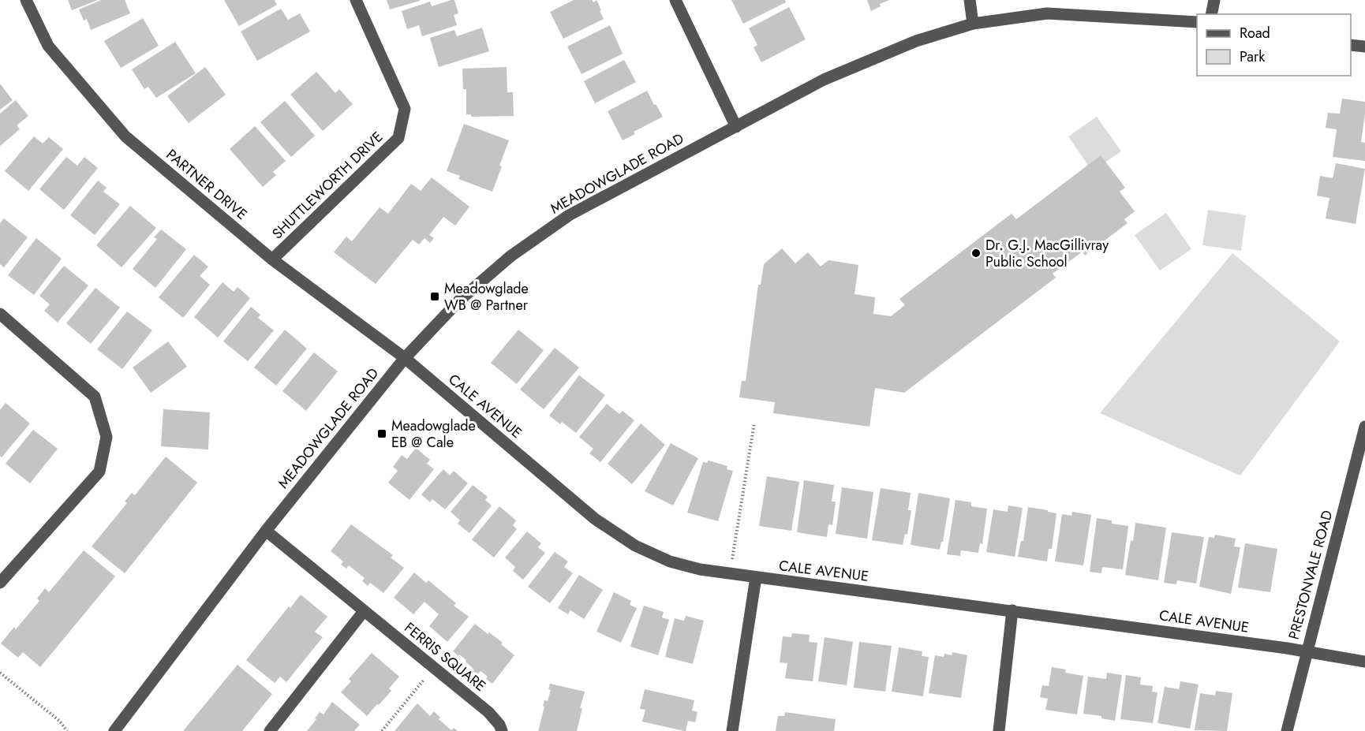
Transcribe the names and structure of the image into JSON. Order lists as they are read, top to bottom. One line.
{"streets":{"street":["MEADOWGLADE ROAD","PARTNER DRIVE","SHUTTLEWORTH DRIVE","CALE AVENUE","PRESTONVALE ROAD","FERRIS SQUARE"]},"crossings":[["MEADOWGLADE ROAD","PARTNER DRIVE"],["MEADOWGLADE ROAD","CALE AVENUE"],["MEADOWGLADE ROAD","FERRIS SQUARE"],["PARTNER DRIVE","SHUTTLEWORTH DRIVE"],["PARTNER DRIVE","CALE AVENUE"],["CALE AVENUE","PRESTONVALE ROAD"]],"places":{"other":["Dr. G.J. MacGillivray Public School"],"transit":["Meadowglade WB @ Partner","Meadowglade EB @ Cale"]},"legend":["Road","Park"]}
